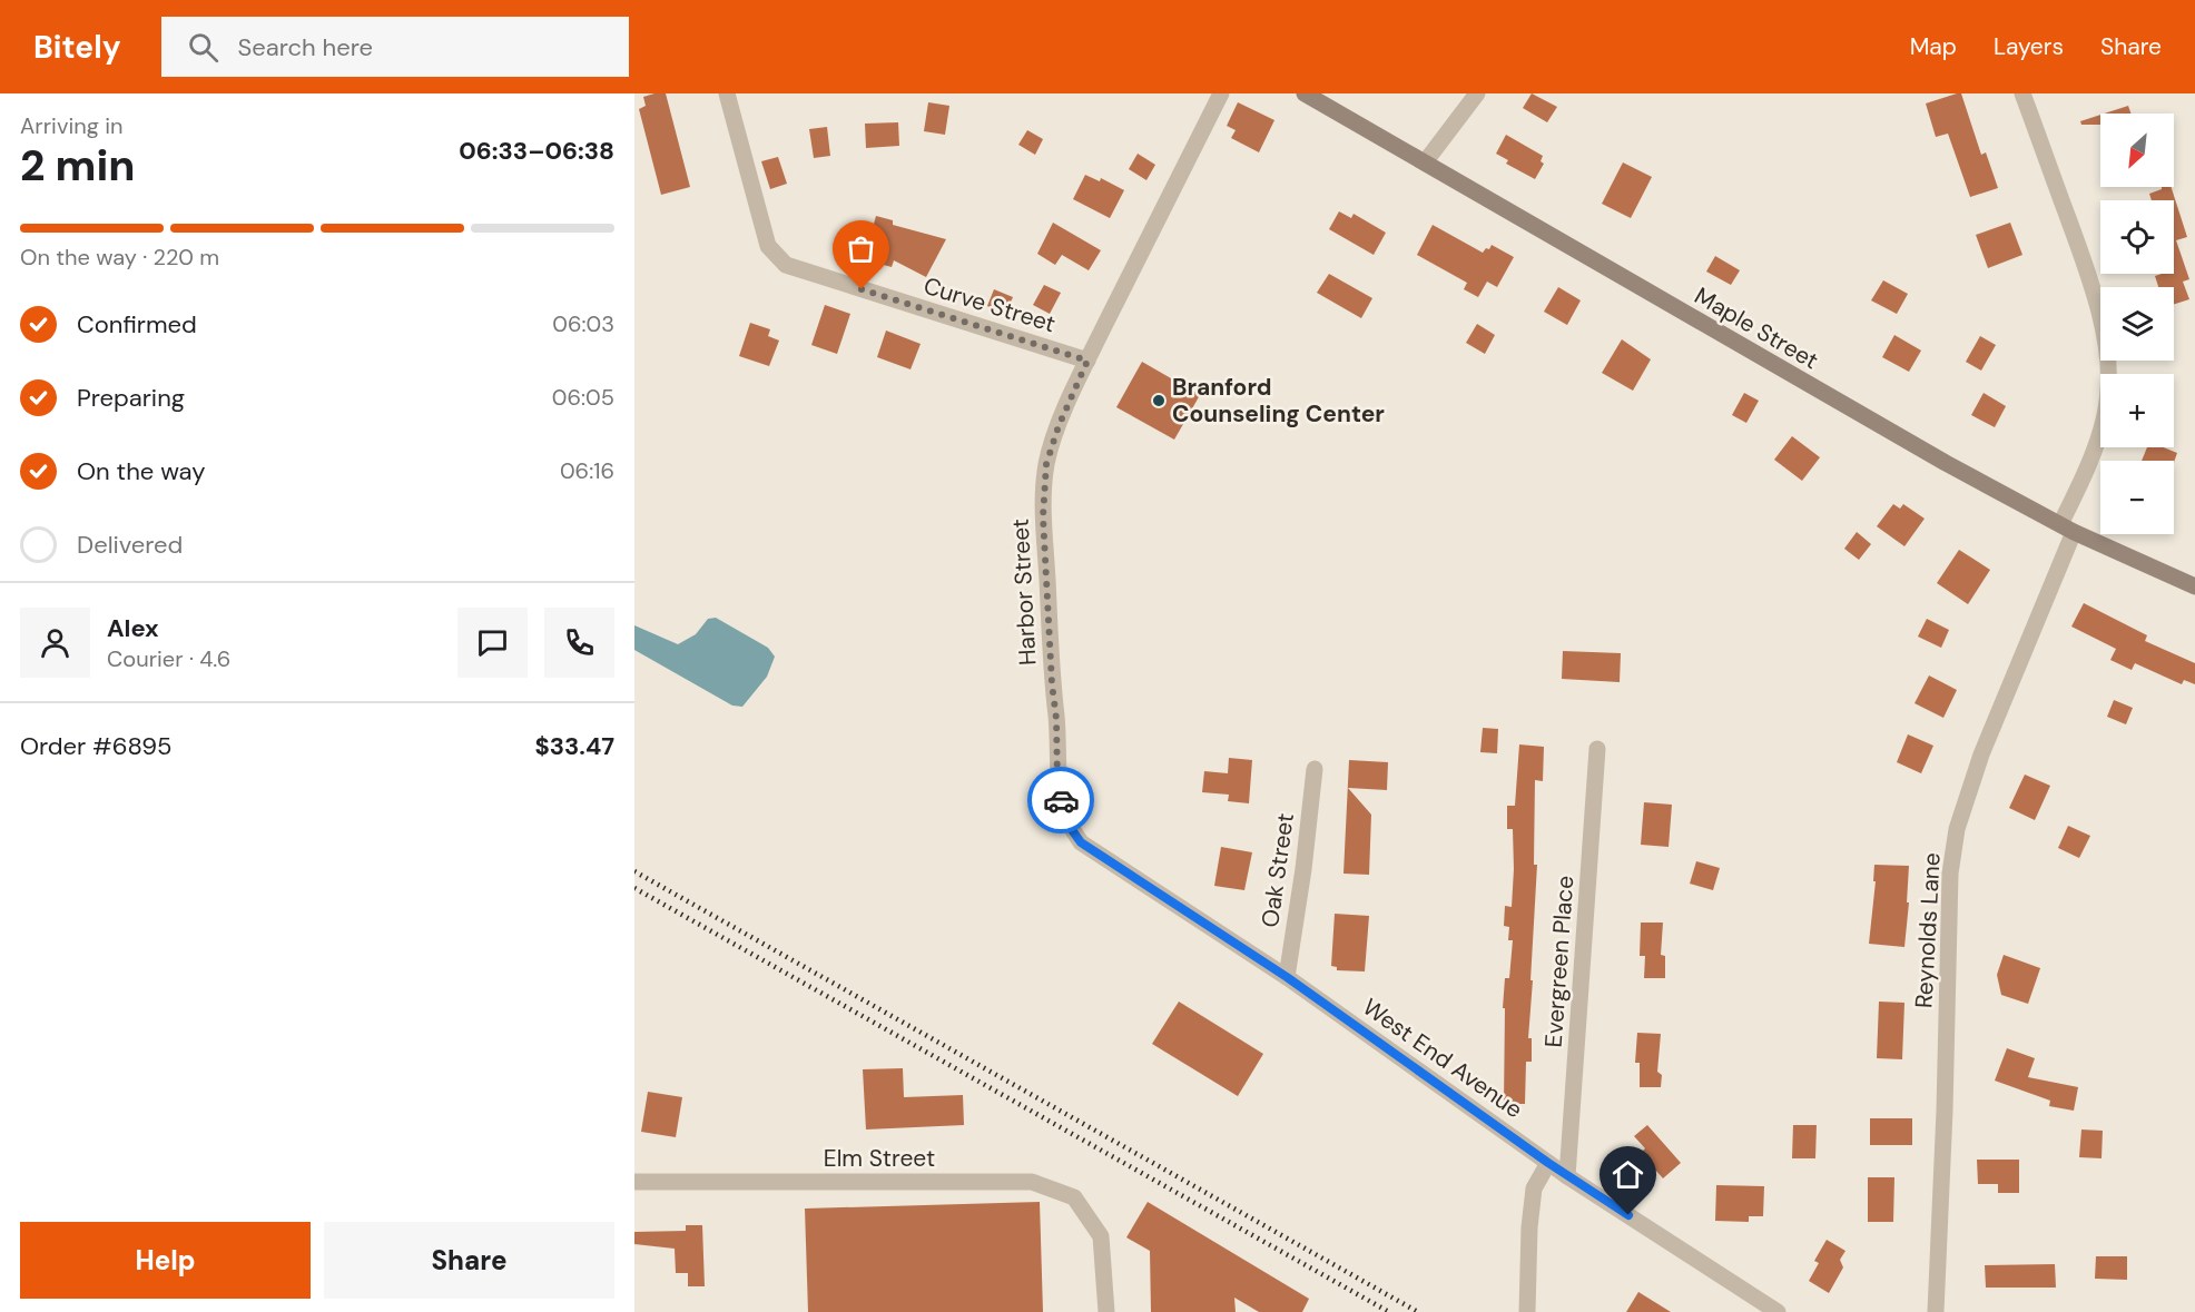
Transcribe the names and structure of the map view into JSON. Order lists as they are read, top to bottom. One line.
{"streets":{"street":["Curve Street","Maple Street","Harbor Street","Oak Street","Reynolds Lane","Evergreen Place","West End Avenue","Elm Street"]},"crossings":[["Curve Street","Harbor Street"],["Maple Street","Reynolds Lane"],["Harbor Street","West End Avenue"],["Oak Street","West End Avenue"],["Evergreen Place","West End Avenue"]],"places":["Branford Counseling Center"],"north":"bottom left","page":{"header":"Bitely","search":"Search here","nav":["Map","Layers","Share"],"heading":["2 min","Arriving in","06:33–06:38"],"panel":["Alex","Courier · 4.6","Order #6895","$33.47"],"map_buttons":["+","−"],"bar":"On the way · 220 m","list":[["Confirmed","06:03"],["Preparing","06:05"],["On the way","06:16"],"Delivered"],"buttons":["Help","Share"]}}
